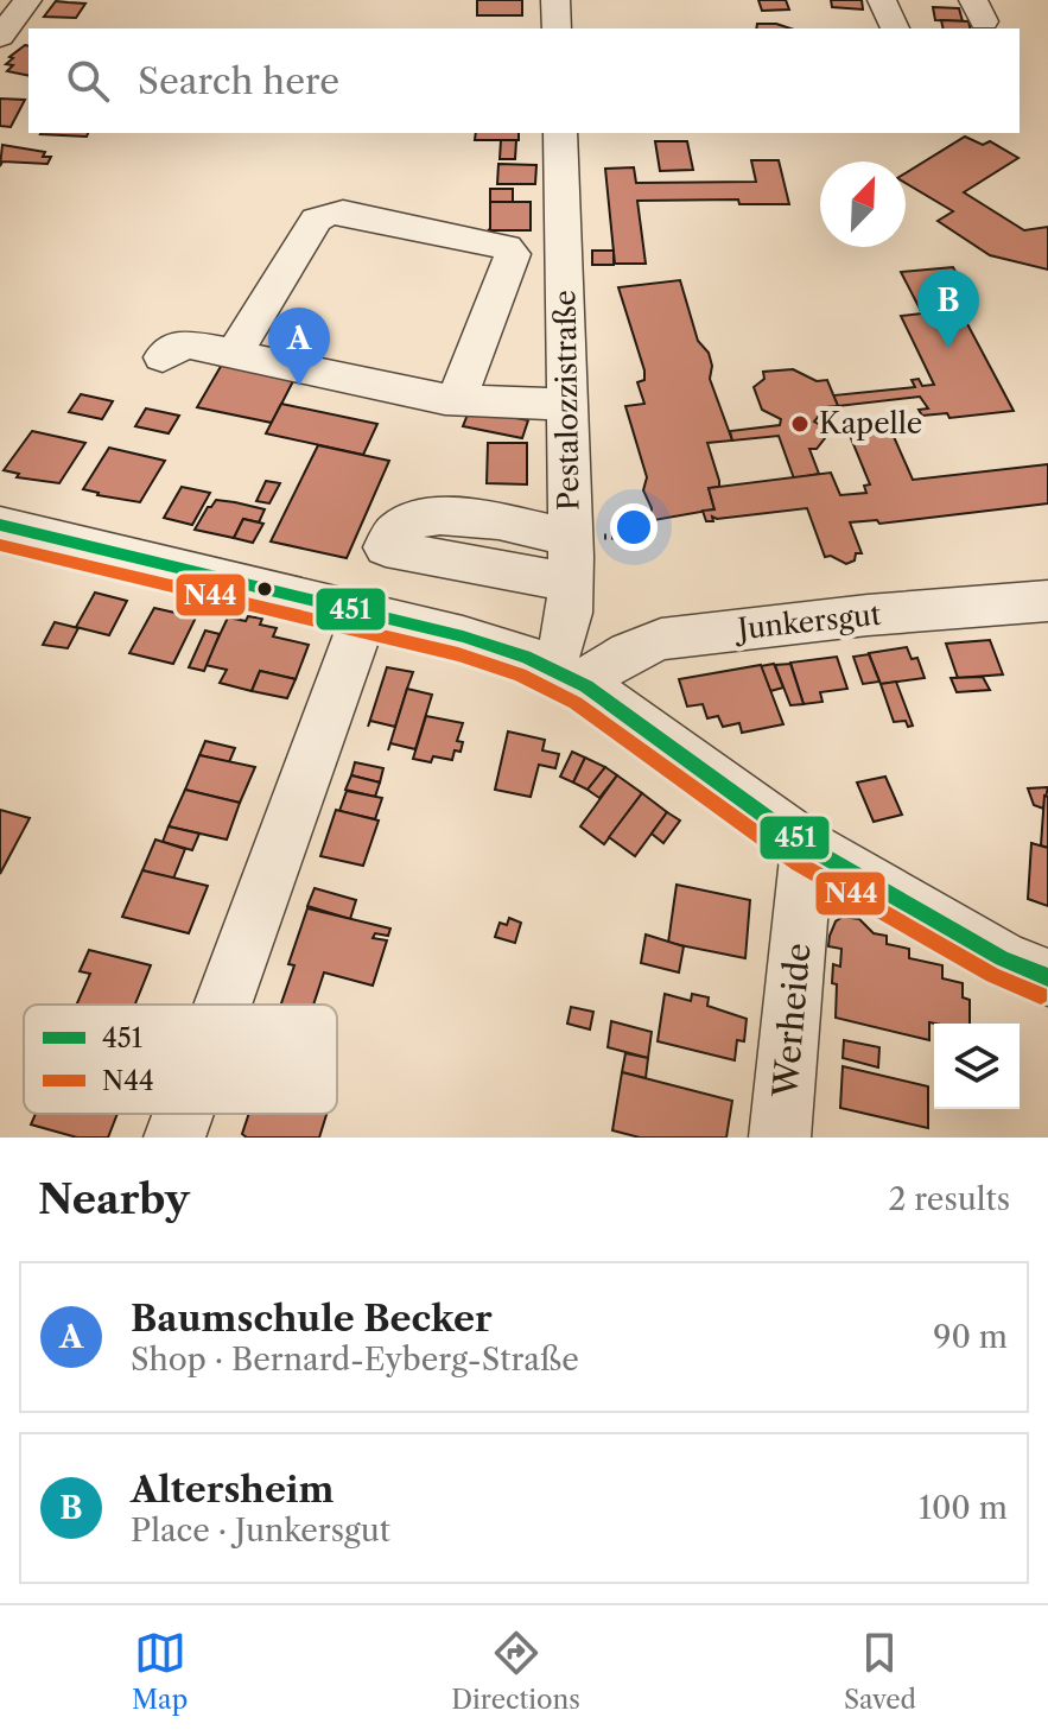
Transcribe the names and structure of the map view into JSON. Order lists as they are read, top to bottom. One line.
{"streets":{"street":["Pestalozzistraße","Junkersgut","Werheide"]},"crossings":[["Pestalozzistraße","Junkersgut"]],"places":["Kapelle"],"lines":["transit line 451","transit line N44"],"legend":["451","N44"],"north":"top right","page":{"search":"Search here","pins":["B","A"],"heading":["Nearby","2 results"],"list":[{"mark":"A","name":"Baumschule Becker","note":"Shop · Bernard-Eyberg-Straße","value":"90 m"},{"mark":"B","name":"Altersheim","note":"Place · Junkersgut","value":"100 m"}],"nav":["Map","Directions","Saved"]}}
